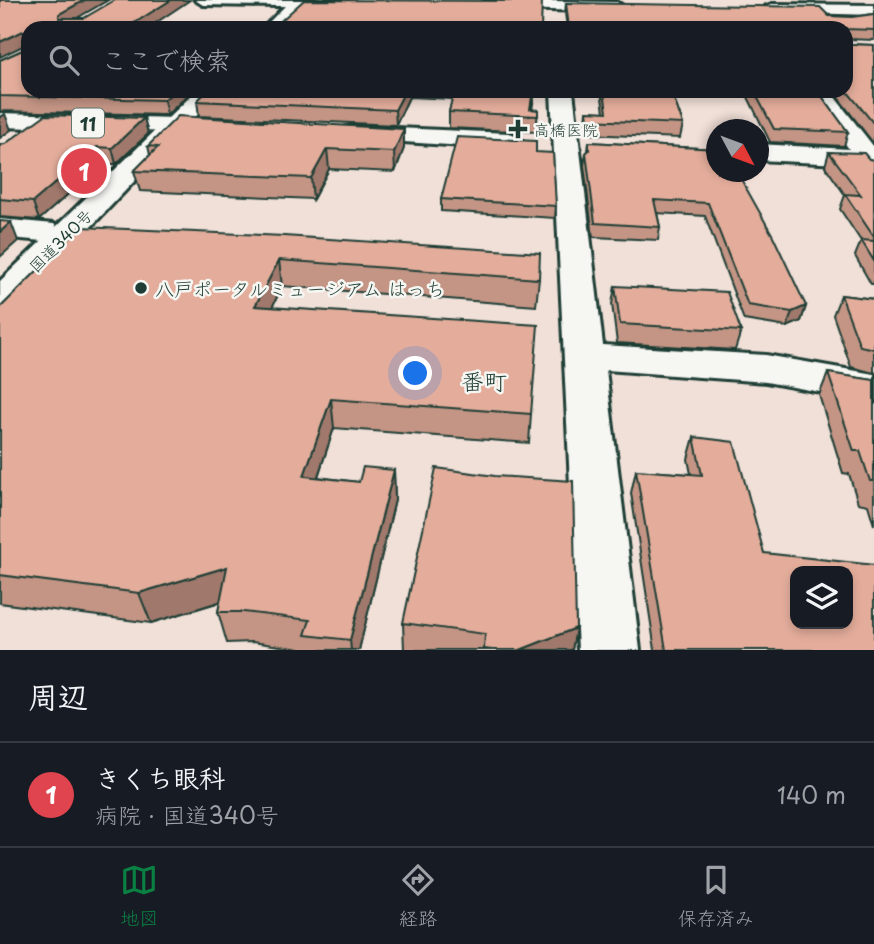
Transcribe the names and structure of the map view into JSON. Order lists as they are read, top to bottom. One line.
{"streets":{"main road":["11","国道340号"]},"crossings":[["11","国道340号"]],"districts":["番町"],"places":{"health":["高橋医院"],"other":["八戸ポータルミュージアム はっち"]},"north":"bottom right","page":{"search":"ここで検索","pins":"1","heading":"周辺","list":[{"mark":"1","name":"きくち眼科","note":"病院 · 国道340号","value":"140 m"}],"nav":["地図","経路","保存済み"]}}
